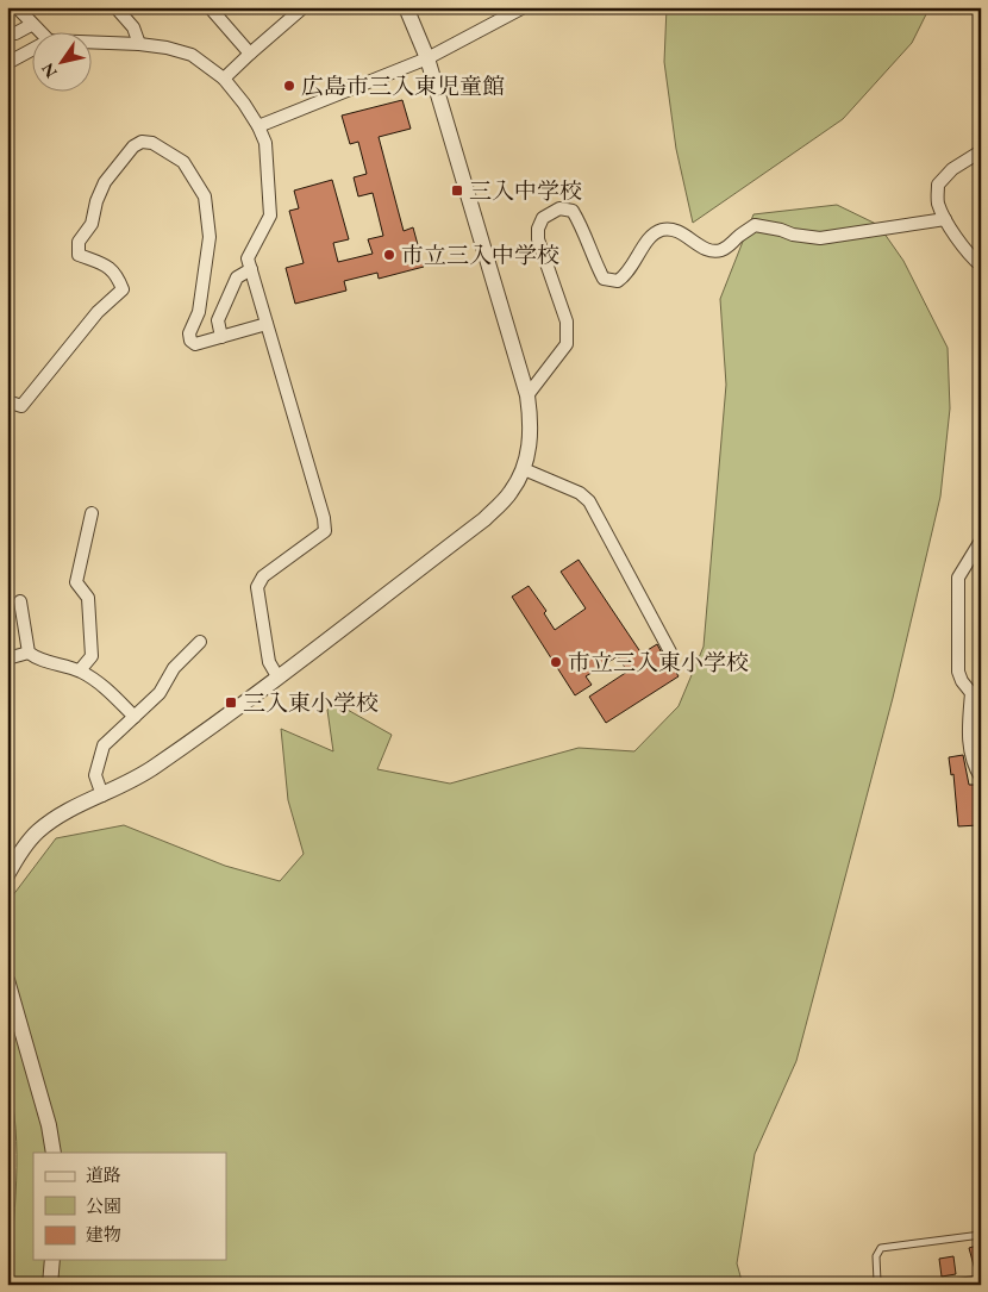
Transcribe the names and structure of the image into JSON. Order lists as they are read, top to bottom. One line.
{"places":{"other":["広島市三入東児童館","市立三入中学校","市立三入東小学校"],"transit":["三入中学校","三入東小学校"]},"legend":["道路","公園","建物"],"north":"bottom left"}
